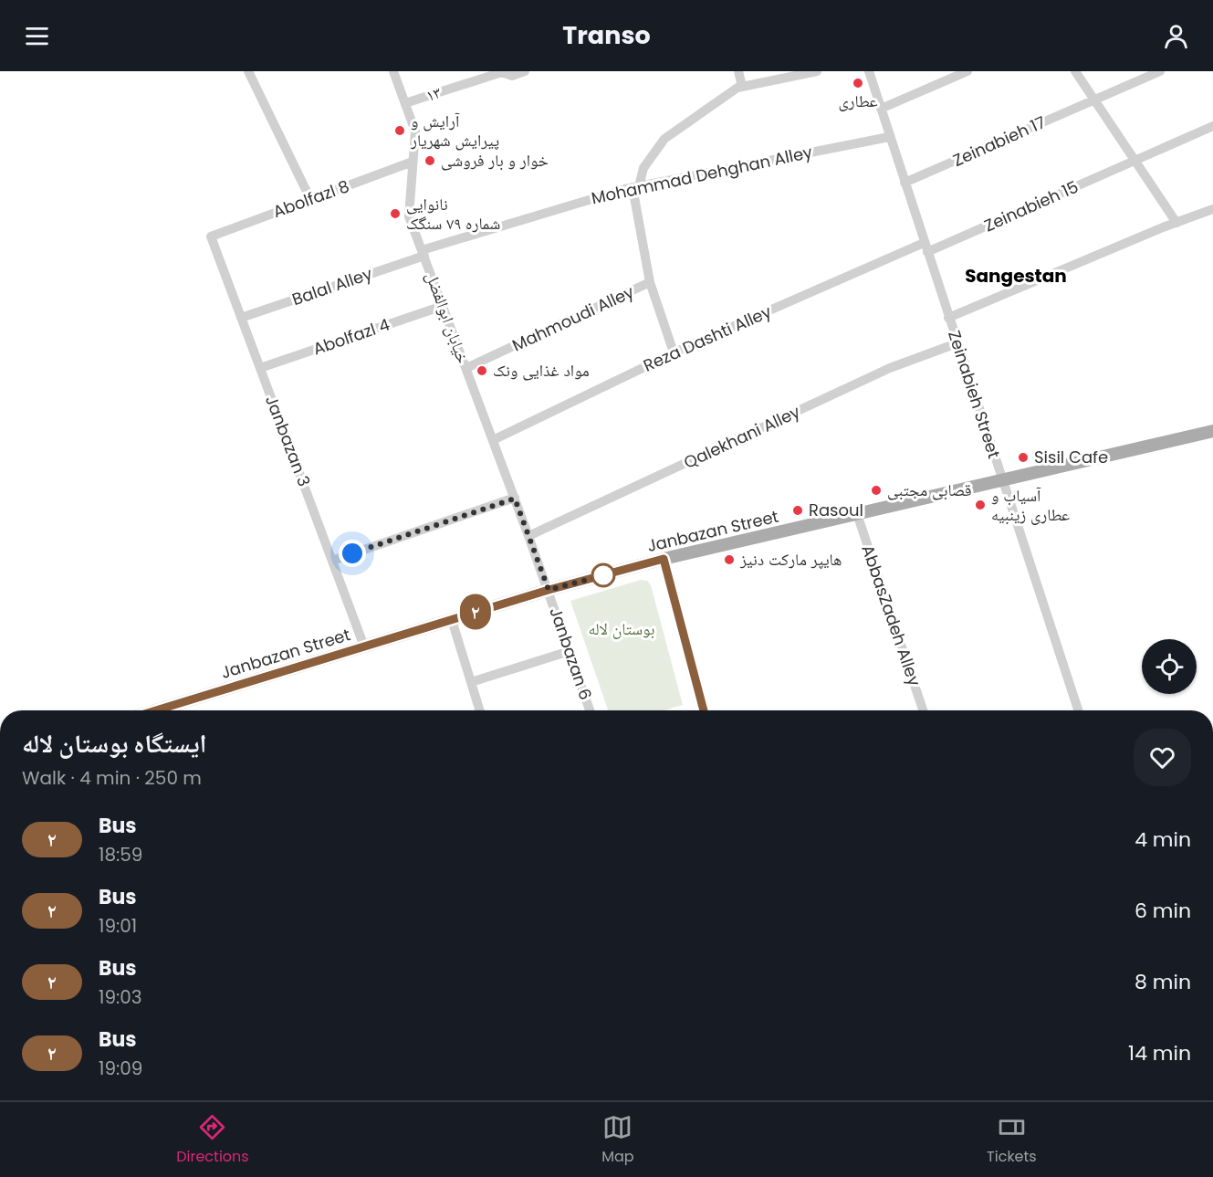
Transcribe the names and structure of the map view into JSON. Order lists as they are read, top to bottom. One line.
{"streets":{"main road":["Janbazan Street"],"street":["۱۳","Zeinabieh 17","Mohammad Dehghan Alley","Abolfazl 8","Zeinabieh 15","Balal Alley","خیابان ابوالفضل","Mahmoudi Alley","Abolfazl 4","Reza Dashti Alley","Zeinabieh Street","Qalekhani Alley","Janbazan 3","AbbasZadeh Alley","Janbazan 6"]},"crossings":[["۱۳","خیابان ابوالفضل"],["Zeinabieh 17","Zeinabieh Street"],["Mohammad Dehghan Alley","Balal Alley"],["Mohammad Dehghan Alley","خیابان ابوالفضل"],["Mohammad Dehghan Alley","Zeinabieh Street"],["Abolfazl 8","خیابان ابوالفضل"],["Abolfazl 8","Janbazan 3"],["Zeinabieh 15","Reza Dashti Alley"],["Zeinabieh 15","Zeinabieh Street"],["Balal Alley","خیابان ابوالفضل"],["Balal Alley","Janbazan 3"],["خیابان ابوالفضل","Mahmoudi Alley"],["خیابان ابوالفضل","Abolfazl 4"],["خیابان ابوالفضل","Reza Dashti Alley"],["خیابان ابوالفضل","Qalekhani Alley"],["خیابان ابوالفضل","Janbazan Street"],["خیابان ابوالفضل","Janbazan 6"],["Abolfazl 4","Janbazan 3"],["Reza Dashti Alley","Zeinabieh Street"],["Zeinabieh Street","Qalekhani Alley"],["Zeinabieh Street","Janbazan Street"],["Janbazan 3","Janbazan Street"],["Janbazan Street","AbbasZadeh Alley"],["Janbazan Street","Janbazan 6"]],"districts":["Sangestan"],"parks":["بوستان لاله"],"places":["عطاری","آرایش و پیرایش شهریار","خوار و بار فروشی","نانوایی شماره ۷۹ سنگک","مواد غذایی ونک","Sisil Cafe","قصابی مجتبی","آسیاب و عطاری زینبیه","Rasoul","هایپر مارکت دنیز"],"lines":["bus line ۲"],"page":{"header":"Transo","on_map":"۲","heading":["ایستگاه بوستان لاله","Walk · 4 min · 250 m"],"list":[{"mark":"۲","name":"Bus","note":"18:59","value":"4 min"},{"mark":"۲","name":"Bus","note":"19:01","value":"6 min"},{"mark":"۲","name":"Bus","note":"19:03","value":"8 min"},{"mark":"۲","name":"Bus","note":"19:09","value":"14 min"}],"tabs":["Directions","Map","Tickets"]}}
